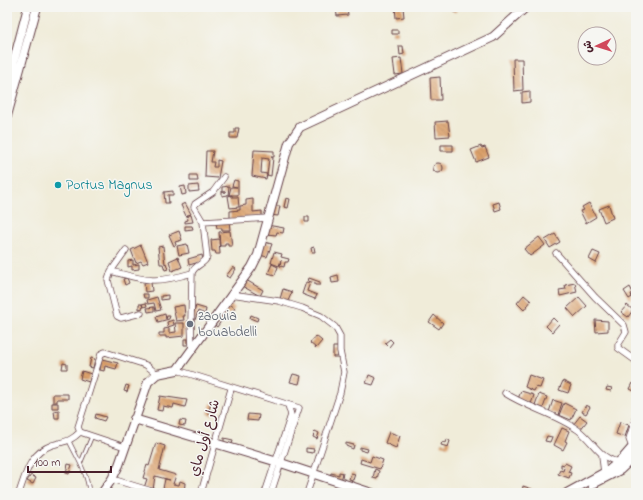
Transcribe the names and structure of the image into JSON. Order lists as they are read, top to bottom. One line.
{"streets":{"street":["شارع أول ماي"]},"places":["Portus Magnus","zaouia bouabdelli"],"scale_bar":"100 m","north":"left"}
